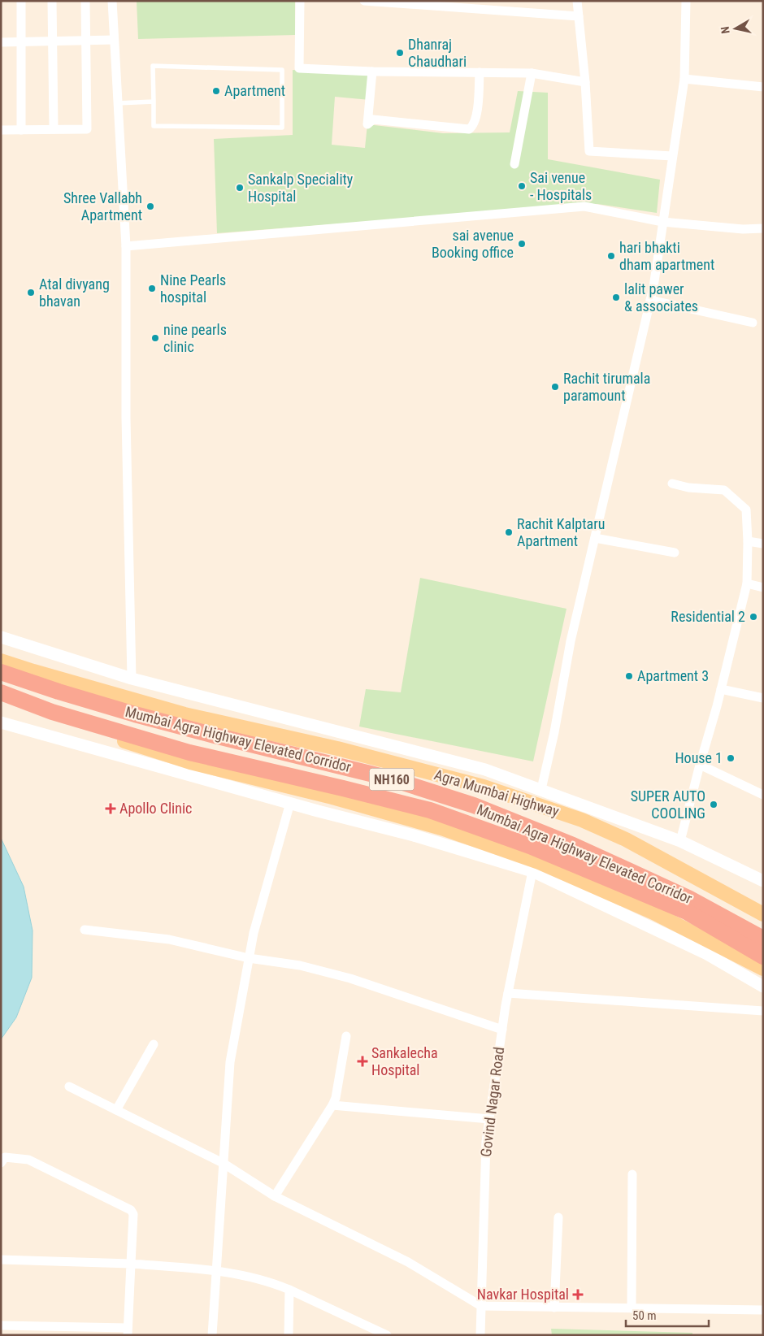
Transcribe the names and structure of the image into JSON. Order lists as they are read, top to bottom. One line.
{"streets":{"highway":["Mumbai Agra Highway Elevated Corridor","NH160"],"main road":["Agra Mumbai Highway"],"street":["Govind Nagar Road"]},"places":{"other":["Dhanraj Chaudhari","Apartment","Sai venue - Hospitals","Sankalp Speciality Hospital","Shree Vallabh Apartment","sai avenue Booking office","hari bhakti dham apartment","Nine Pearls hospital","Atal divyang bhavan","lalit pawer & associates","nine pearls clinic","Rachit tirumala paramount","Rachit Kalptaru Apartment","Residential 2","Apartment 3","House 1","SUPER AUTO COOLING"],"health":["Apollo Clinic","Sankalecha Hospital","Navkar Hospital"]},"scale_bar":"50 m","north":"left"}
